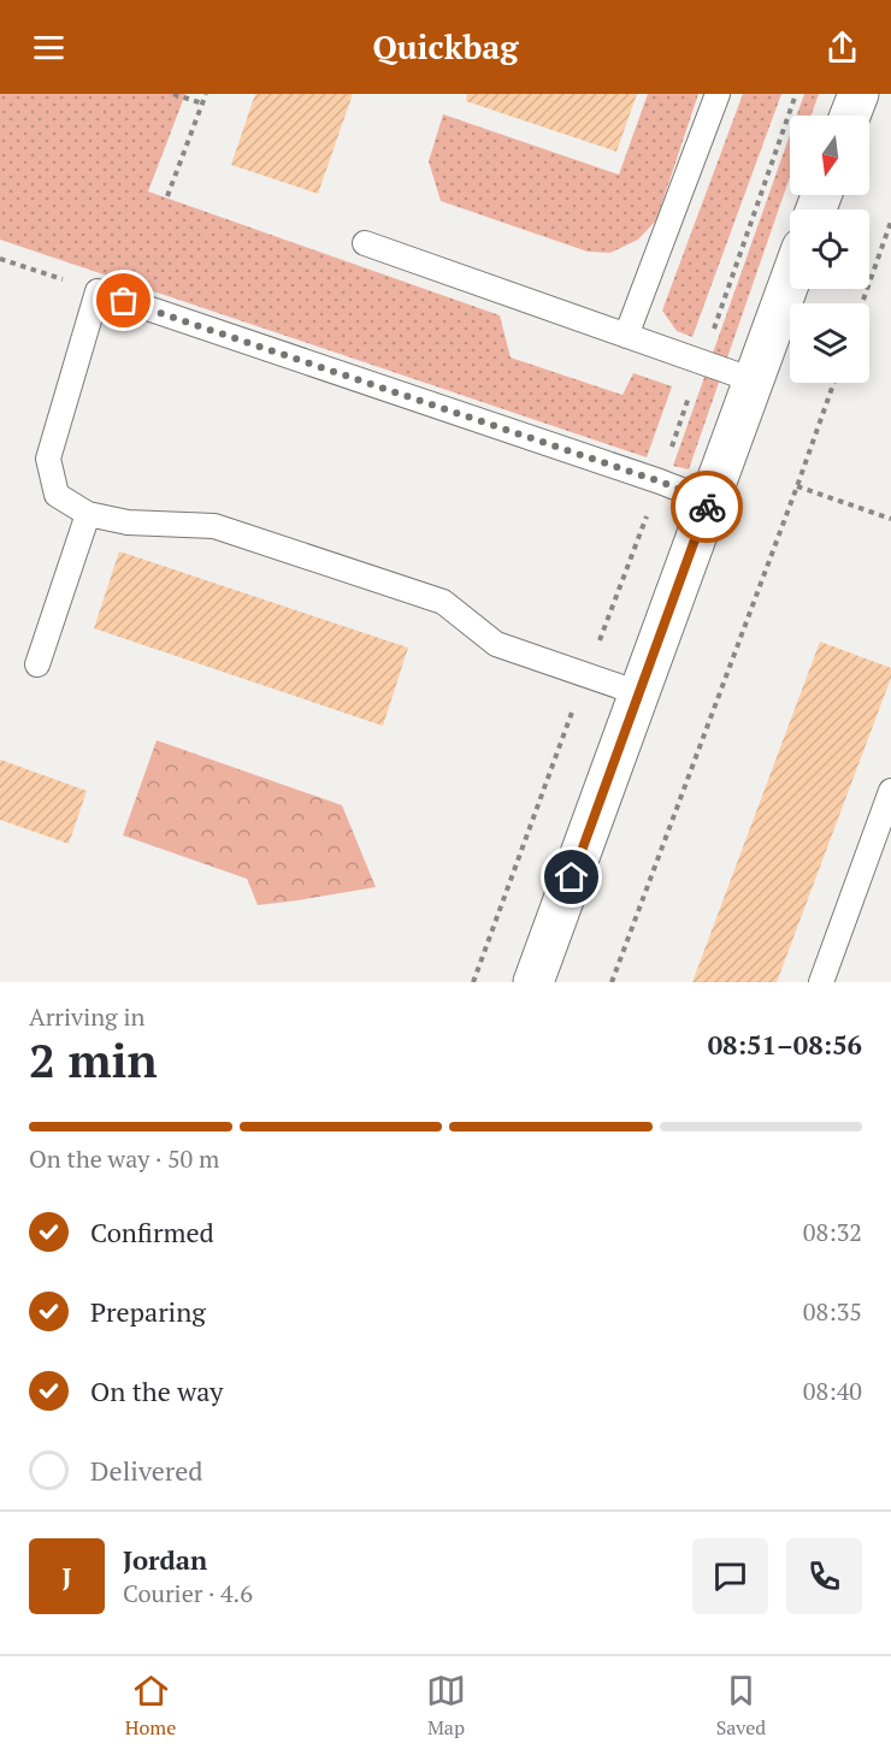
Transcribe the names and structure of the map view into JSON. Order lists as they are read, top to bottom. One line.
{"north":"bottom","page":{"header":"Quickbag","heading":["2 min","Arriving in","08:51–08:56"],"panel":["Jordan","Courier · 4.6"],"bar":"On the way · 50 m","list":[["Confirmed","08:32"],["Preparing","08:35"],["On the way","08:40"],"Delivered"],"round":"J","tabs":["Home","Map","Saved"]}}
